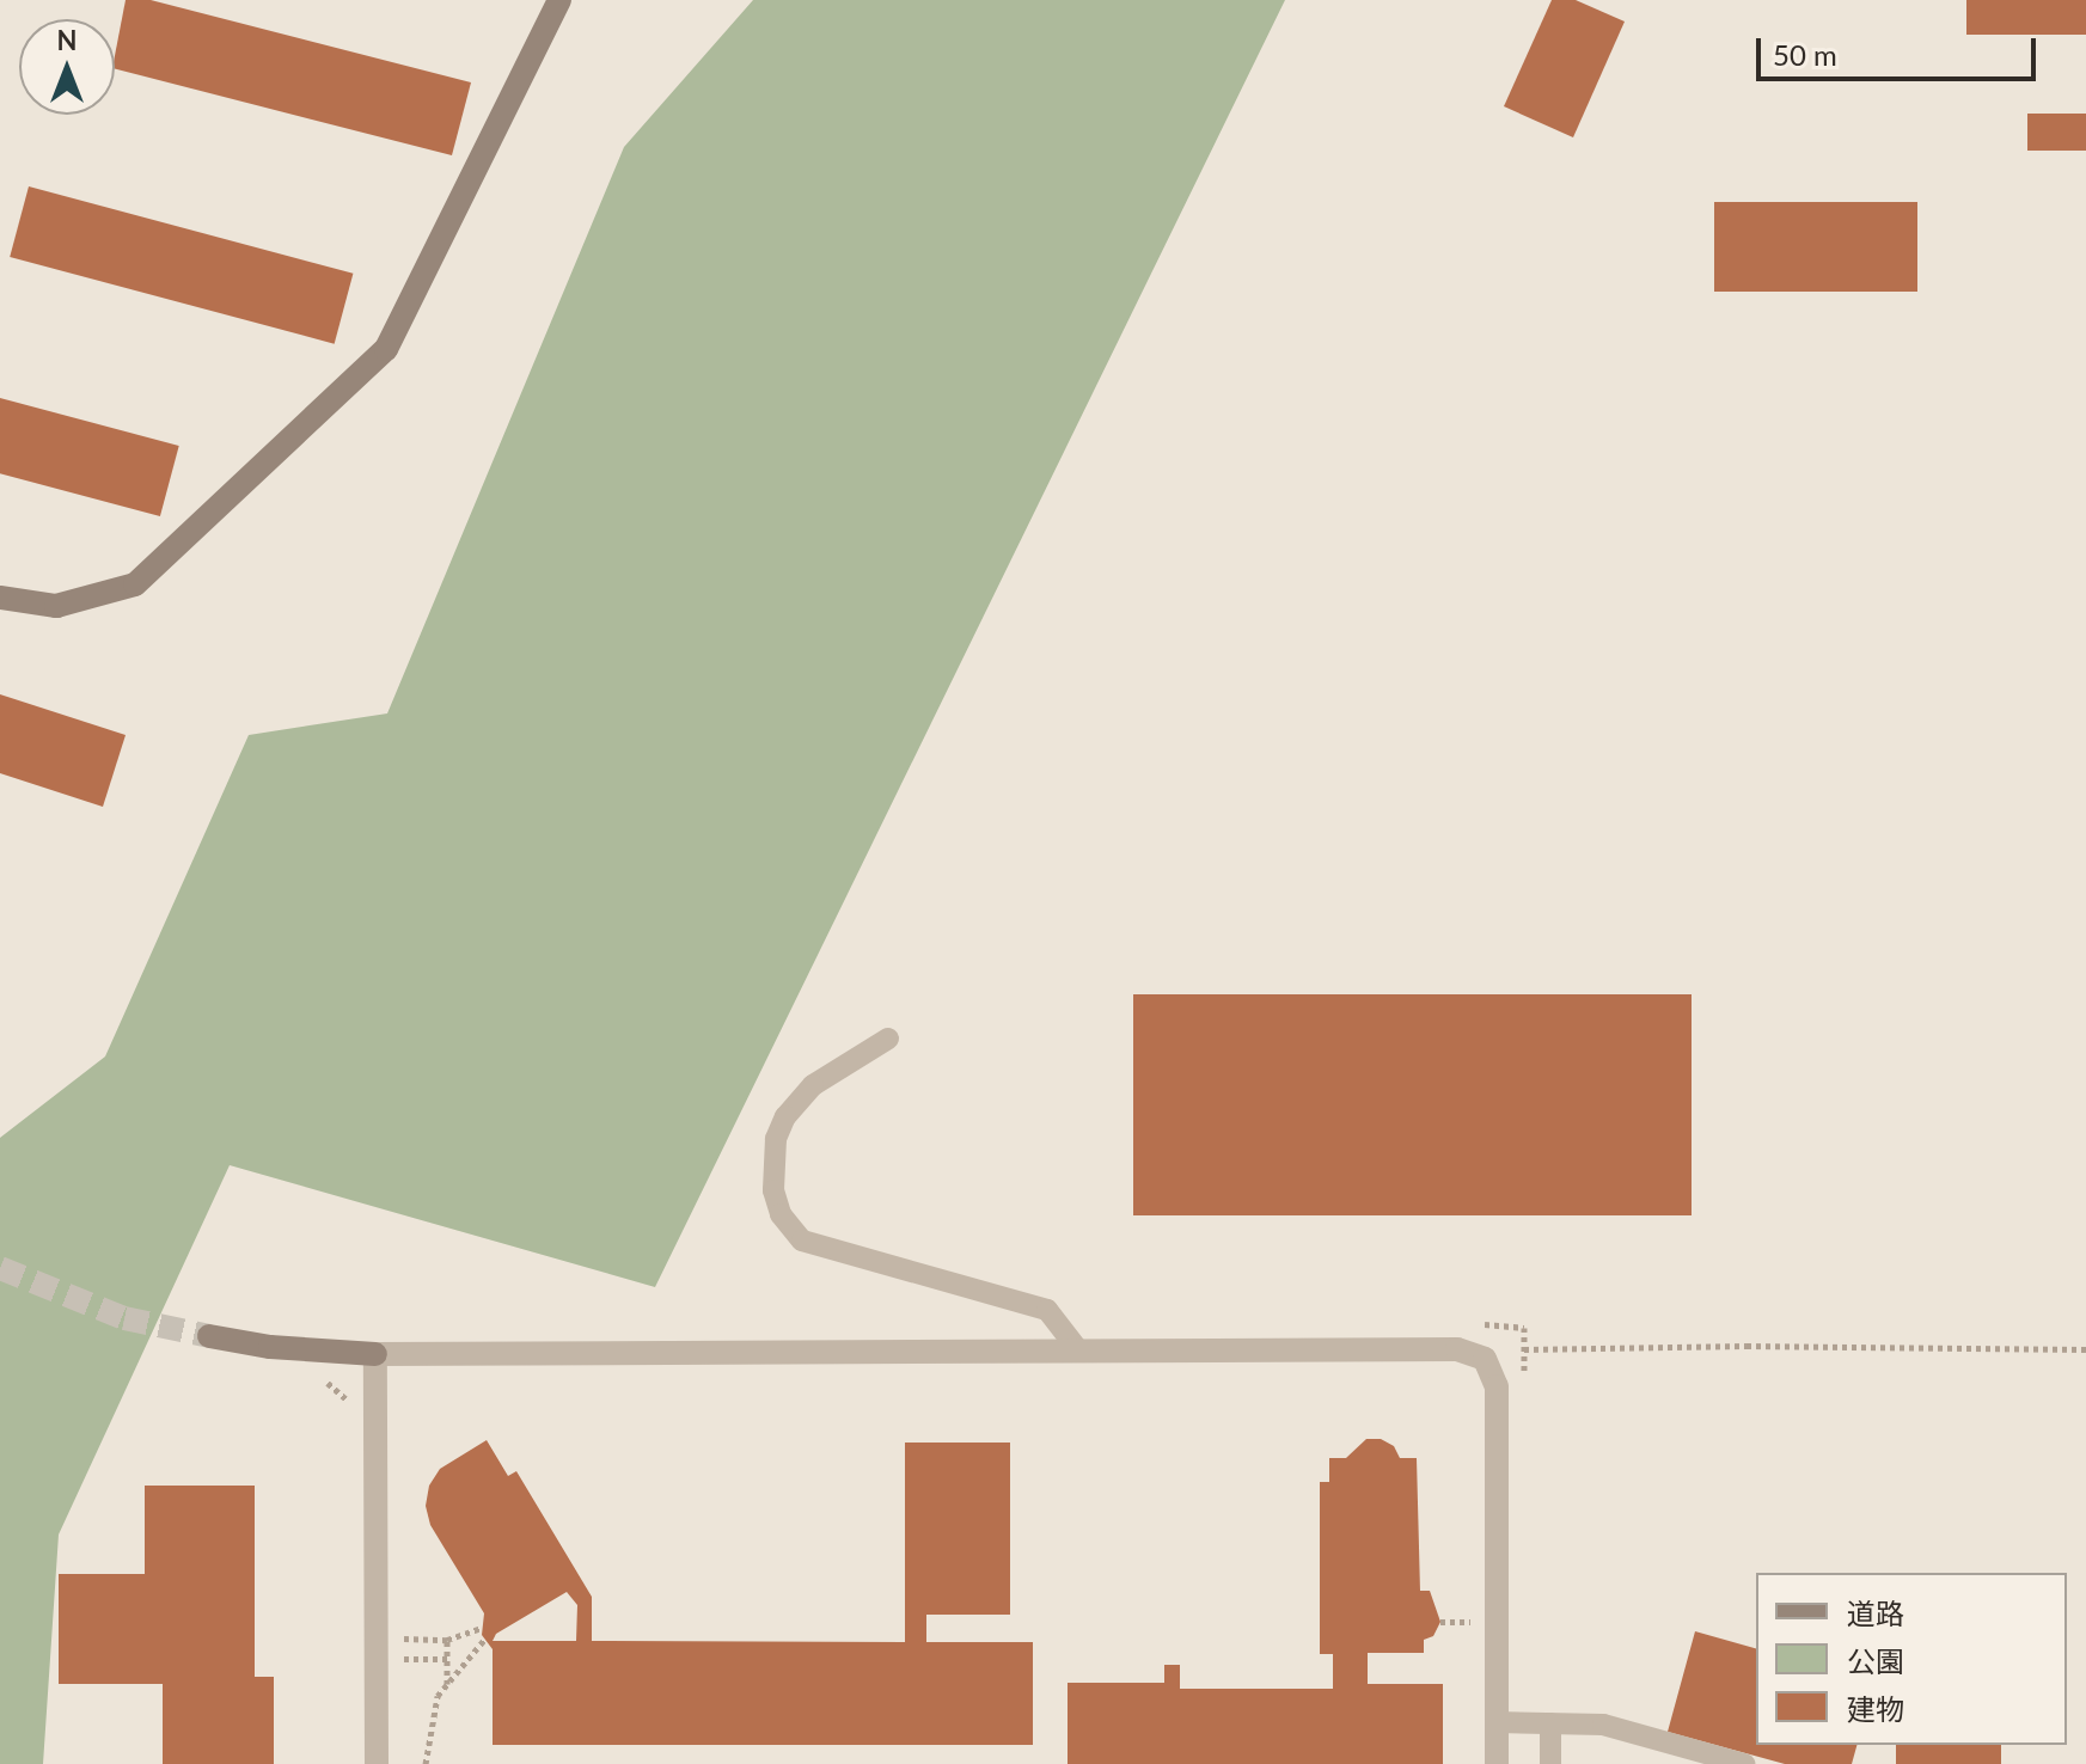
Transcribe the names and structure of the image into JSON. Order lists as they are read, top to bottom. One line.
{"legend":["道路","公園","建物"],"scale_bar":"50 m","north":"top"}
